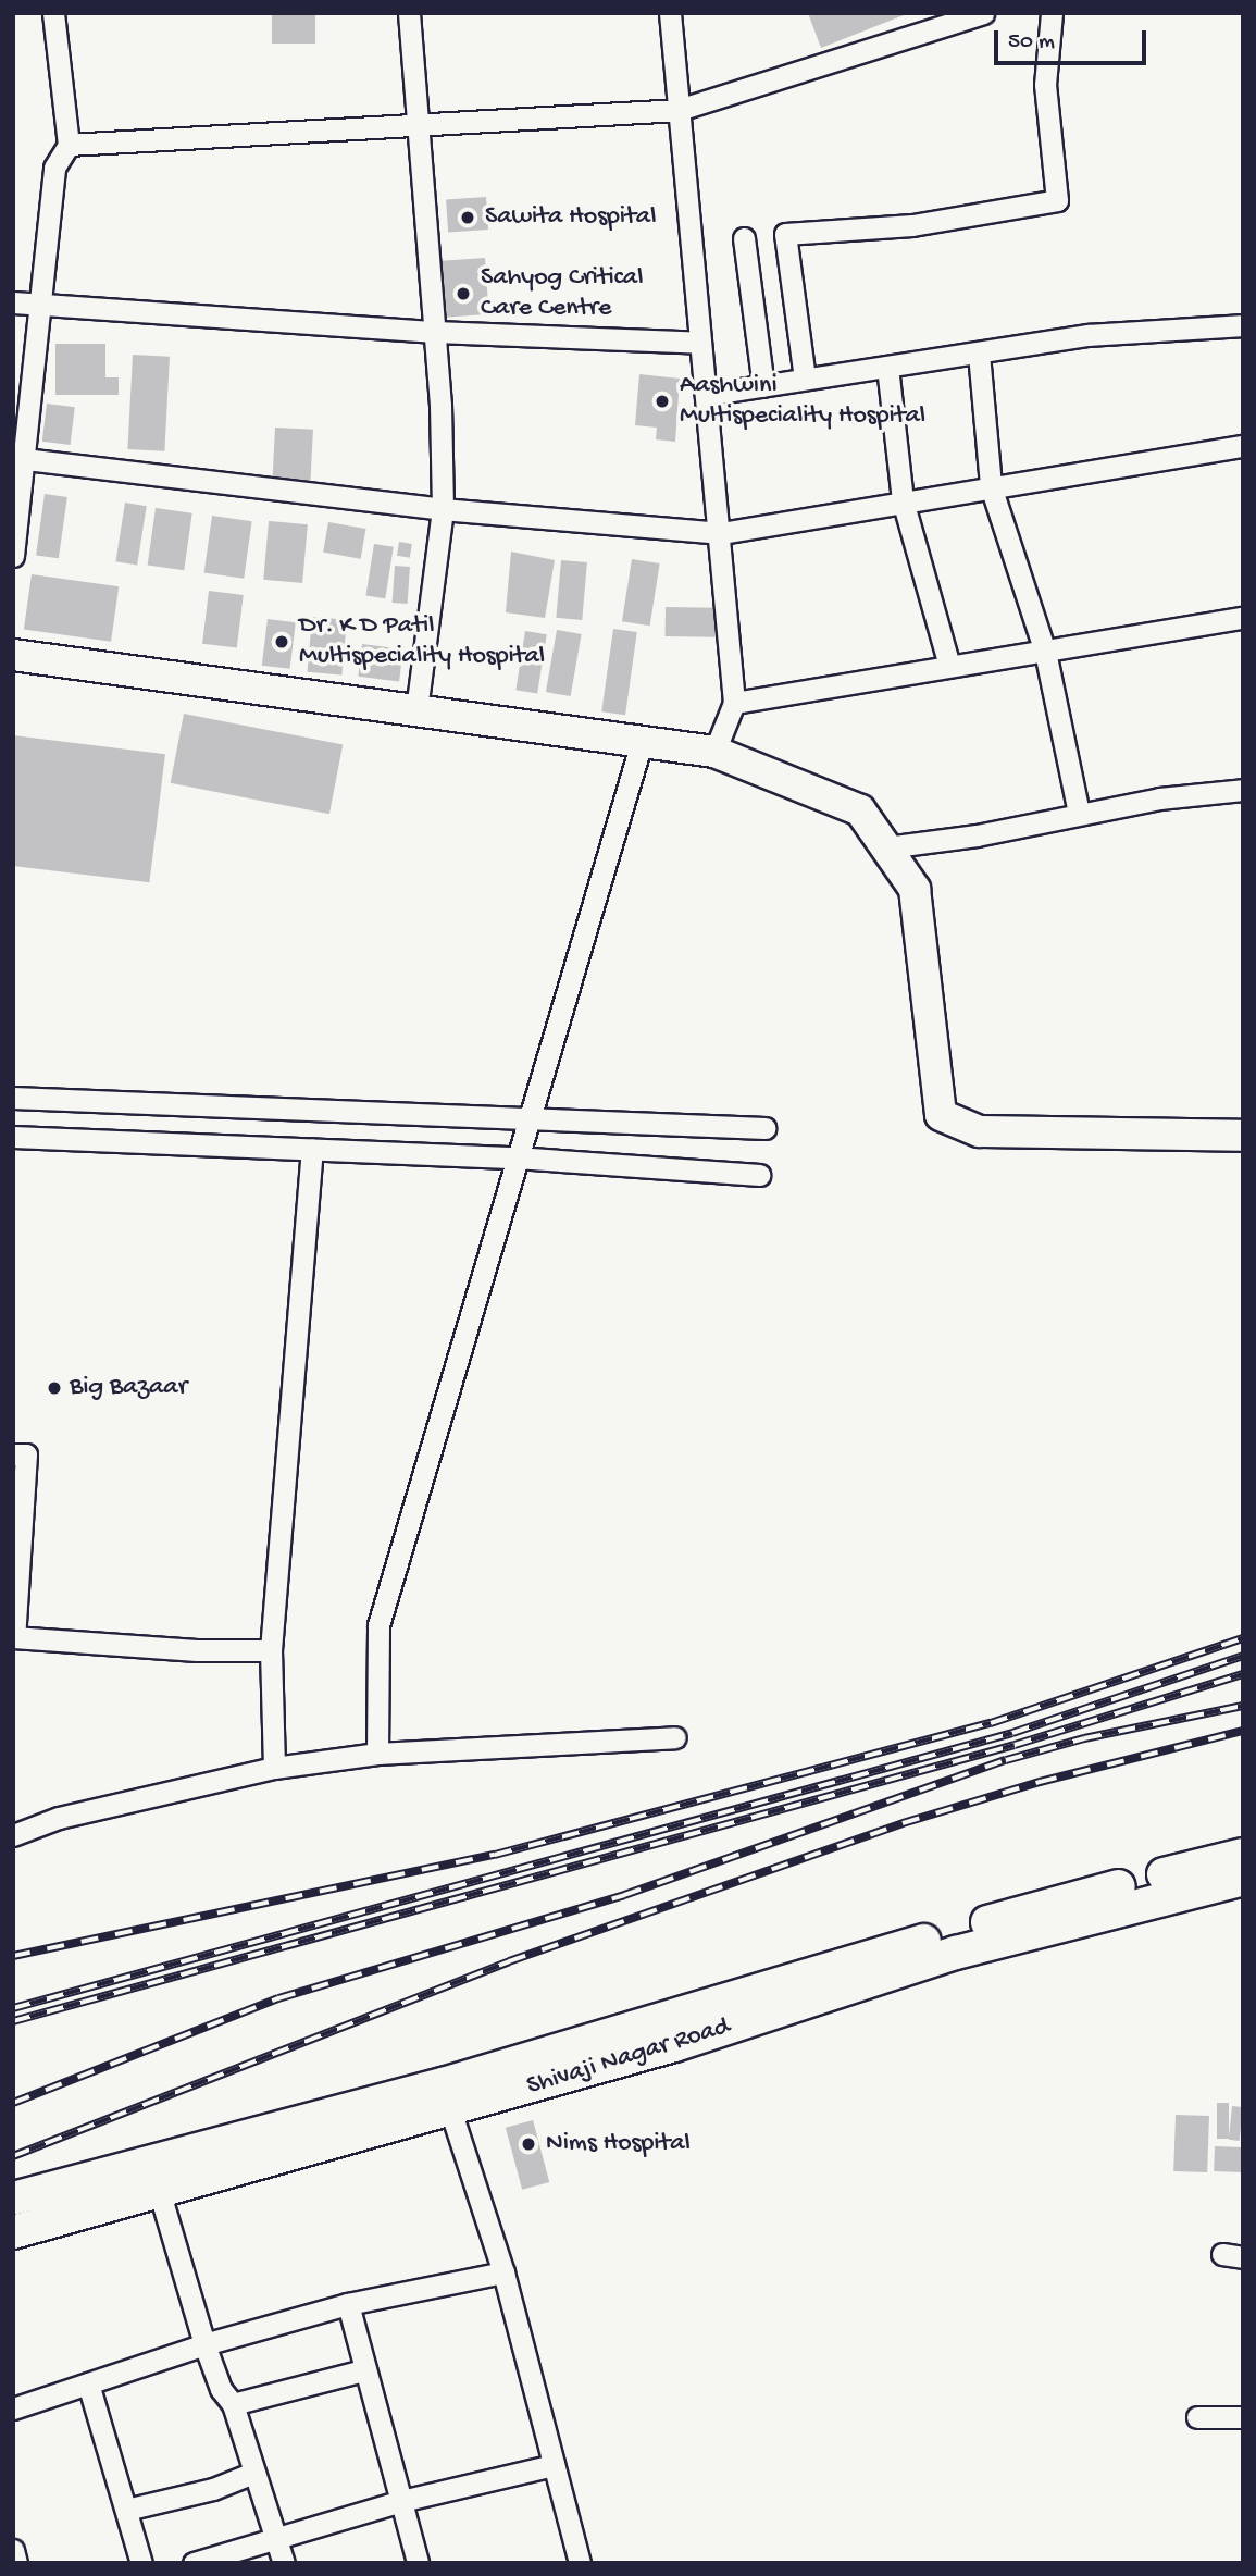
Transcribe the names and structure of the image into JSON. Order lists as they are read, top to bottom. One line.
{"streets":{"main road":["Shivaji Nagar Road"]},"places":["Sawita Hospital","Sahyog Critical Care Centre","Aashwini Multispeciality Hospital","Dr. K D Patil Multispeciality Hospital","Big Bazaar","Nims Hospital"],"scale_bar":"50 m"}
